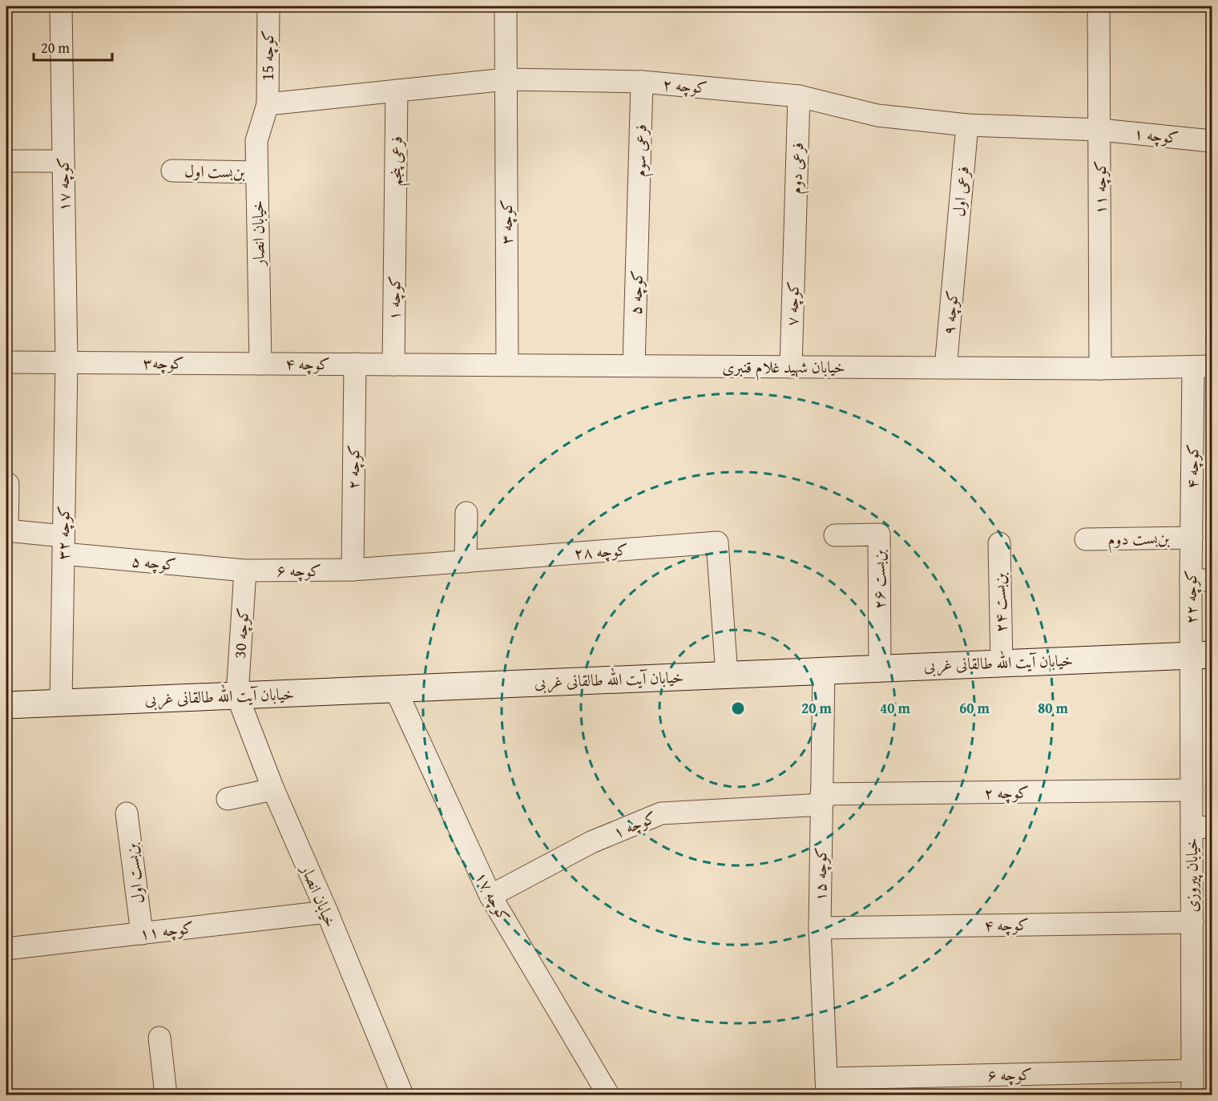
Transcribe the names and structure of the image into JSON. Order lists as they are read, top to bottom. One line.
{"streets":{"street":["کوچه 15","کوچه ۲","کوچه ۱","فرعی سوم","فرعی پنجم","فرعی دوم","بن‌بست اول","کوچه ۱۷","کوچه ۱۱","فرعی اول","کوچه ۳","خیابان انصار","کوچه ۵","کوچه ۷","کوچه ۹","کوچه۳","کوچه ۴","خیابان شهید غلام قنبری","کوچه ۳۲","بن‌بست دوم","کوچه ۲۸","کوچه ۶","بن‌بست ۲۶","کوچه ۲۲","بن‌بست ۲۴","کوچه 30","خیابان آیت الله طالقانی غربی","کوچه ۱۵","خیابان پیروزی"]},"crossings":[["کوچه 15","کوچه ۲"],["کوچه 15","خیابان انصار"],["کوچه ۲","کوچه ۱"],["کوچه ۲","فرعی سوم"],["کوچه ۲","فرعی پنجم"],["کوچه ۲","فرعی دوم"],["کوچه ۲","کوچه ۱۱"],["کوچه ۲","فرعی اول"],["کوچه ۲","کوچه ۳"],["کوچه ۲","خیابان انصار"],["کوچه ۲","کوچه ۴"],["کوچه ۲","خیابان شهید غلام قنبری"],["کوچه ۲","کوچه ۲۸"],["کوچه ۲","کوچه ۶"],["کوچه ۲","کوچه ۱۵"],["کوچه ۲","خیابان پیروزی"],["کوچه ۱","فرعی پنجم"],["کوچه ۱","کوچه ۱۷"],["کوچه ۱","کوچه ۱۱"],["کوچه ۱","خیابان شهید غلام قنبری"],["کوچه ۱","کوچه ۱۵"],["فرعی سوم","کوچه ۵"],["فرعی دوم","کوچه ۷"],["بن‌بست اول","کوچه ۱۱"],["بن‌بست اول","خیابان انصار"],["کوچه ۱۷","کوچه۳"],["کوچه ۱۷","کوچه ۳۲"],["کوچه ۱۷","خیابان آیت الله طالقانی غربی"],["کوچه ۱۱","خیابان انصار"],["کوچه ۱۱","خیابان شهید غلام قنبری"],["فرعی اول","کوچه ۹"],["کوچه ۳","خیابان شهید غلام قنبری"],["خیابان انصار","کوچه۳"],["خیابان انصار","کوچه ۴"],["خیابان انصار","کوچه 30"],["خیابان انصار","خیابان آیت الله طالقانی غربی"],["کوچه ۵","خیابان شهید غلام قنبری"],["کوچه ۵","کوچه ۳۲"],["کوچه ۵","کوچه ۶"],["کوچه ۵","کوچه 30"],["کوچه ۷","خیابان شهید غلام قنبری"],["کوچه ۹","خیابان شهید غلام قنبری"],["کوچه۳","کوچه ۴"],["کوچه۳","کوچه ۳۲"],["کوچه ۴","خیابان شهید غلام قنبری"],["کوچه ۴","بن‌بست دوم"],["کوچه ۴","کوچه ۲۲"],["کوچه ۴","کوچه ۱۵"],["کوچه ۴","خیابان پیروزی"],["کوچه ۳۲","خیابان آیت الله طالقانی غربی"],["بن‌بست دوم","کوچه ۲۲"],["کوچه ۲۸","کوچه ۶"],["کوچه ۲۸","خیابان آیت الله طالقانی غربی"],["کوچه ۶","کوچه 30"],["کوچه ۶","کوچه ۱۵"],["کوچه ۶","خیابان پیروزی"],["بن‌بست ۲۶","خیابان آیت الله طالقانی غربی"],["کوچه ۲۲","خیابان آیت الله طالقانی غربی"],["کوچه ۲۲","خیابان پیروزی"],["بن‌بست ۲۴","خیابان آیت الله طالقانی غربی"],["کوچه 30","خیابان آیت الله طالقانی غربی"],["خیابان آیت الله طالقانی غربی","کوچه ۱۵"],["خیابان آیت الله طالقانی غربی","خیابان پیروزی"]],"scale_bar":"20 m","rings":["20 m","40 m","60 m","80 m"]}
